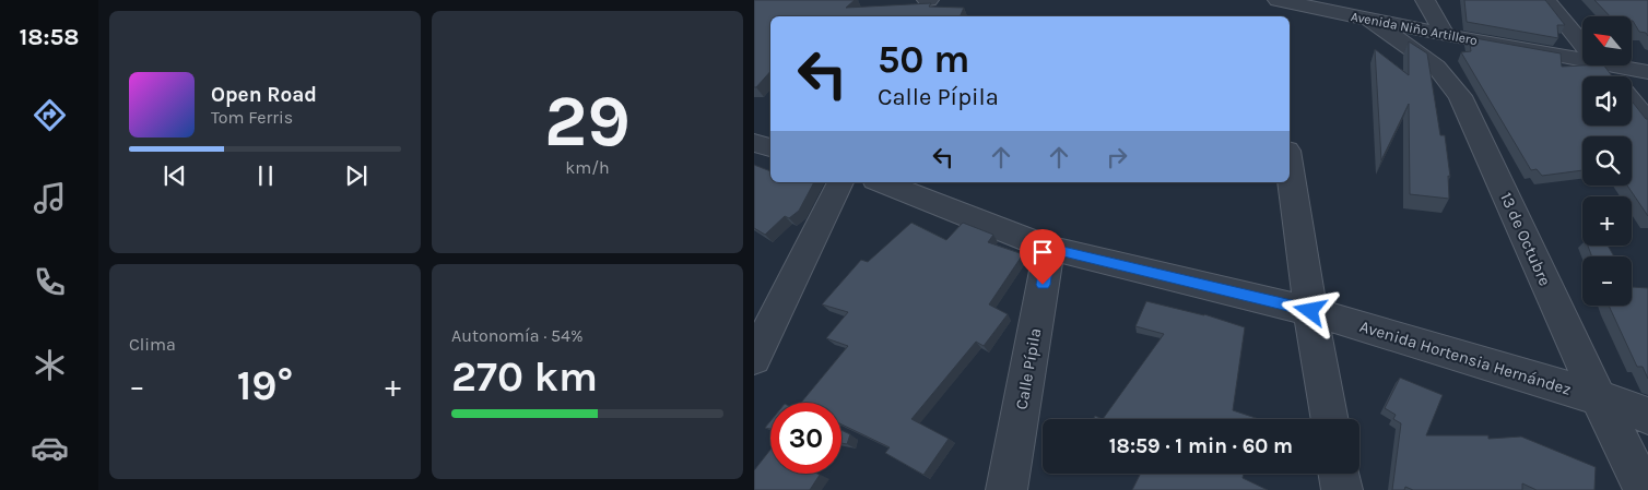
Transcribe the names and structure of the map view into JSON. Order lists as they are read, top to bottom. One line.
{"streets":{"street":["Avenida Niño Artillero","13 de Octubre","Avenida Hortensia Hernández","Calle Pípila"]},"crossings":[["Avenida Niño Artillero","13 de Octubre"],["13 de Octubre","Avenida Hortensia Hernández"],["Avenida Hortensia Hernández","Calle Pípila"]],"north":"top left","page":{"tabs":"18:58","tile":[["29","km/h"],"Clima",["Autonomía · 54%","270 km"]],"map_buttons":["+","−"],"turn":["50 m","Calle Pípila"],"song":["Open Road","Tom Ferris"],"heat":["−","19°","+"],"limit":"30","trip":"18:59 · 1 min · 60 m"}}
